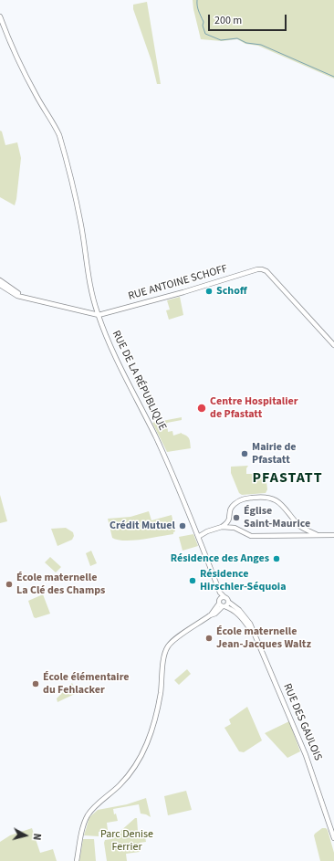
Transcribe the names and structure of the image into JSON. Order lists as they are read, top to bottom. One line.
{"streets":{"main road":["RUE ANTOINE SCHOFF","RUE DE LA RÉPUBLIQUE","RUE DES GAULOIS"]},"crossings":[["RUE ANTOINE SCHOFF","RUE DE LA RÉPUBLIQUE"],["RUE DE LA RÉPUBLIQUE","RUE DES GAULOIS"]],"districts":["PFASTATT"],"parks":["Parc Denise Ferrier"],"places":["Schoff","Centre Hospitalier de Pfastatt","Mairie de Pfastatt","Église Saint-Maurice","Crédit Mutuel","Résidence des Anges","Résidence Hirschler-Séquoia","École maternelle La Clé des Champs","École maternelle Jean-Jacques Waltz","École élémentaire du Fehlacker"],"scale_bar":"200 m","north":"right"}
